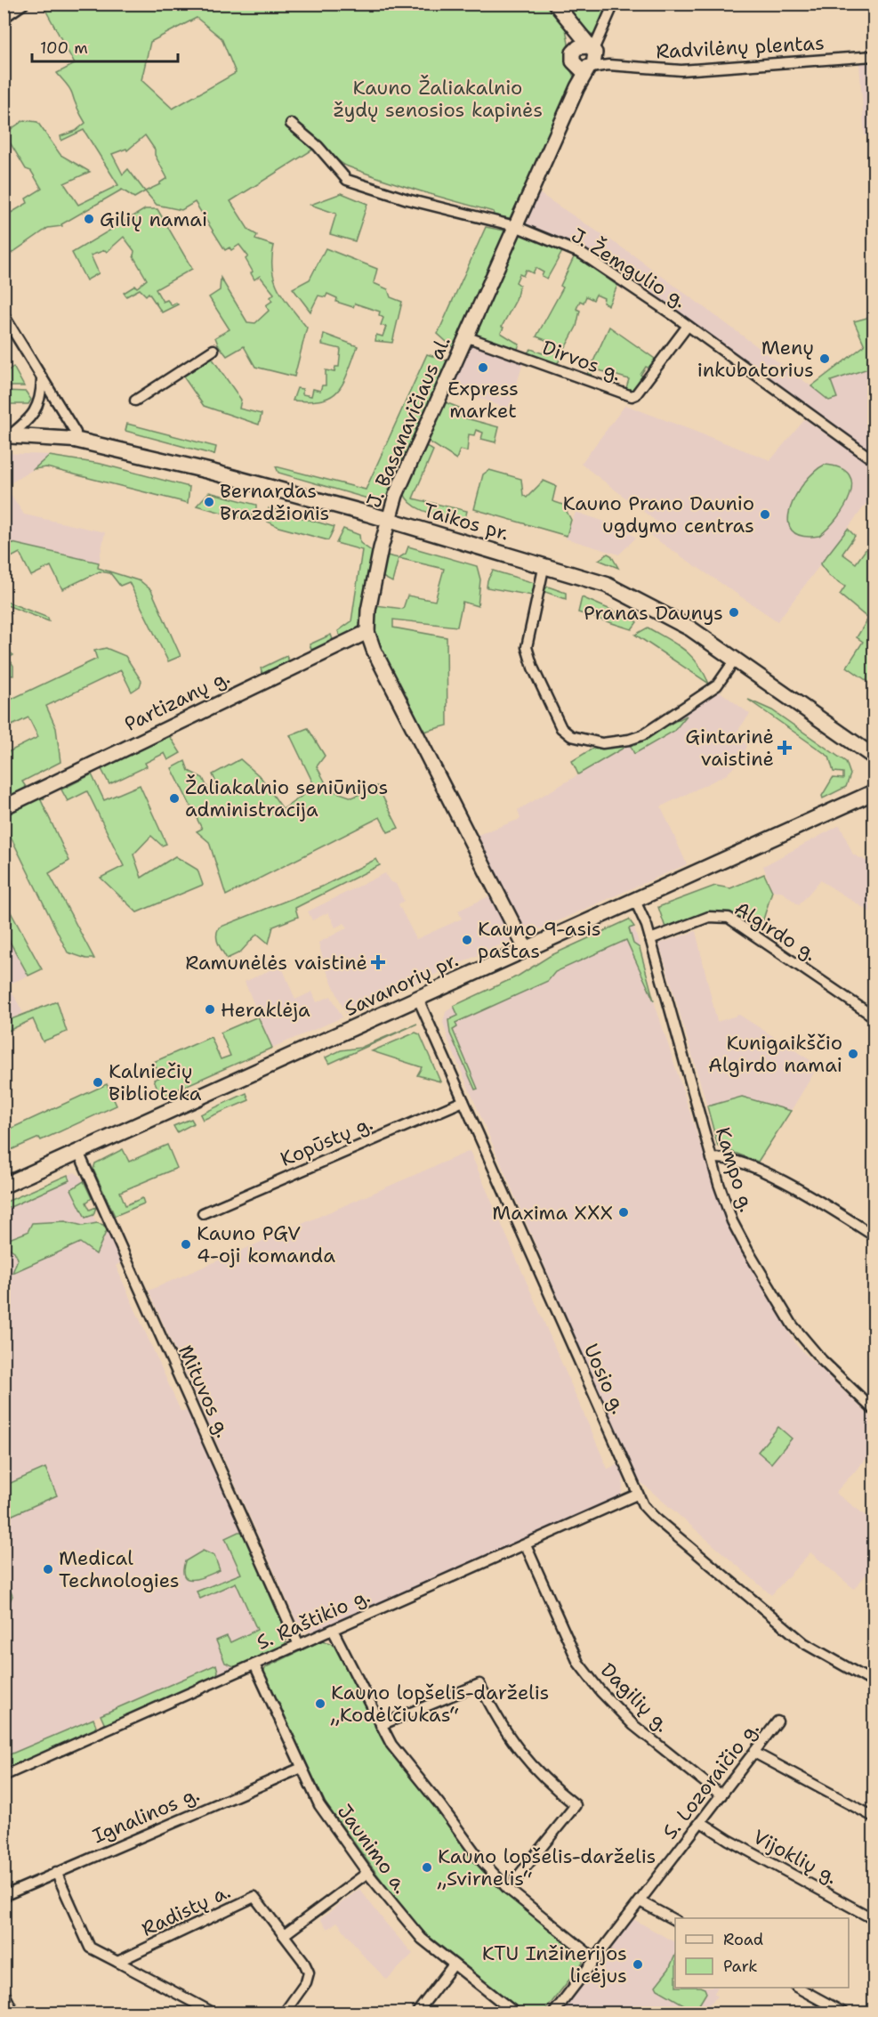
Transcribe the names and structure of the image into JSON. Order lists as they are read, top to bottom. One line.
{"streets":{"main road":["Taikos pr.","Savanorių pr."],"street":["Radvilėnų plentas","J. Žemgulio g.","Dirvos g.","J. Basanavičiaus al.","Partizanų g.","Algirdo g.","Kopūstų g.","Kampo g.","Uosio g.","Mituvos g.","S. Raštikio g.","Dagilių g.","S. Lozoraičio g.","Ignalinos g.","Jaunimo a.","Vijoklių g.","Radistų a."]},"crossings":[["Radvilėnų plentas","J. Basanavičiaus al."],["J. Žemgulio g.","Dirvos g."],["J. Žemgulio g.","J. Basanavičiaus al."],["Dirvos g.","J. Basanavičiaus al."],["J. Basanavičiaus al.","Taikos pr."],["J. Basanavičiaus al.","Partizanų g."],["Algirdo g.","Kampo g."],["Savanorių pr.","Kampo g."],["Savanorių pr.","Uosio g."],["Savanorių pr.","Mituvos g."],["Kopūstų g.","Uosio g."],["Uosio g.","S. Raštikio g."],["Mituvos g.","S. Raštikio g."],["S. Raštikio g.","Dagilių g."],["S. Raštikio g.","Jaunimo a."],["Dagilių g.","S. Lozoraičio g."],["S. Lozoraičio g.","Vijoklių g."],["Ignalinos g.","Jaunimo a."]],"parks":["Kauno Žaliakalnio žydų senosios kapinės"],"places":{"other":["Gilių namai","Menų inkubatorius","Express market","Bernardas Brazdžionis","Kauno Prano Daunio ugdymo centras","Pranas Daunys","Žaliakalnio seniūnijos administracija","Kauno 9-asis paštas","Heraklėja","Kunigaikščio Algirdo namai","Kalniečių Biblioteka","Maxima XXX","Kauno PGV 4-oji komanda","Medical Technologies","Kauno lopšelis-darželis „Kodėlčiukas“","Kauno lopšelis-darželis „Svirnelis“","KTU Inžinerijos licėjus"],"health":["Gintarinė vaistinė","Ramunėlės vaistinė"]},"legend":["Road","Park"],"scale_bar":"100 m"}
